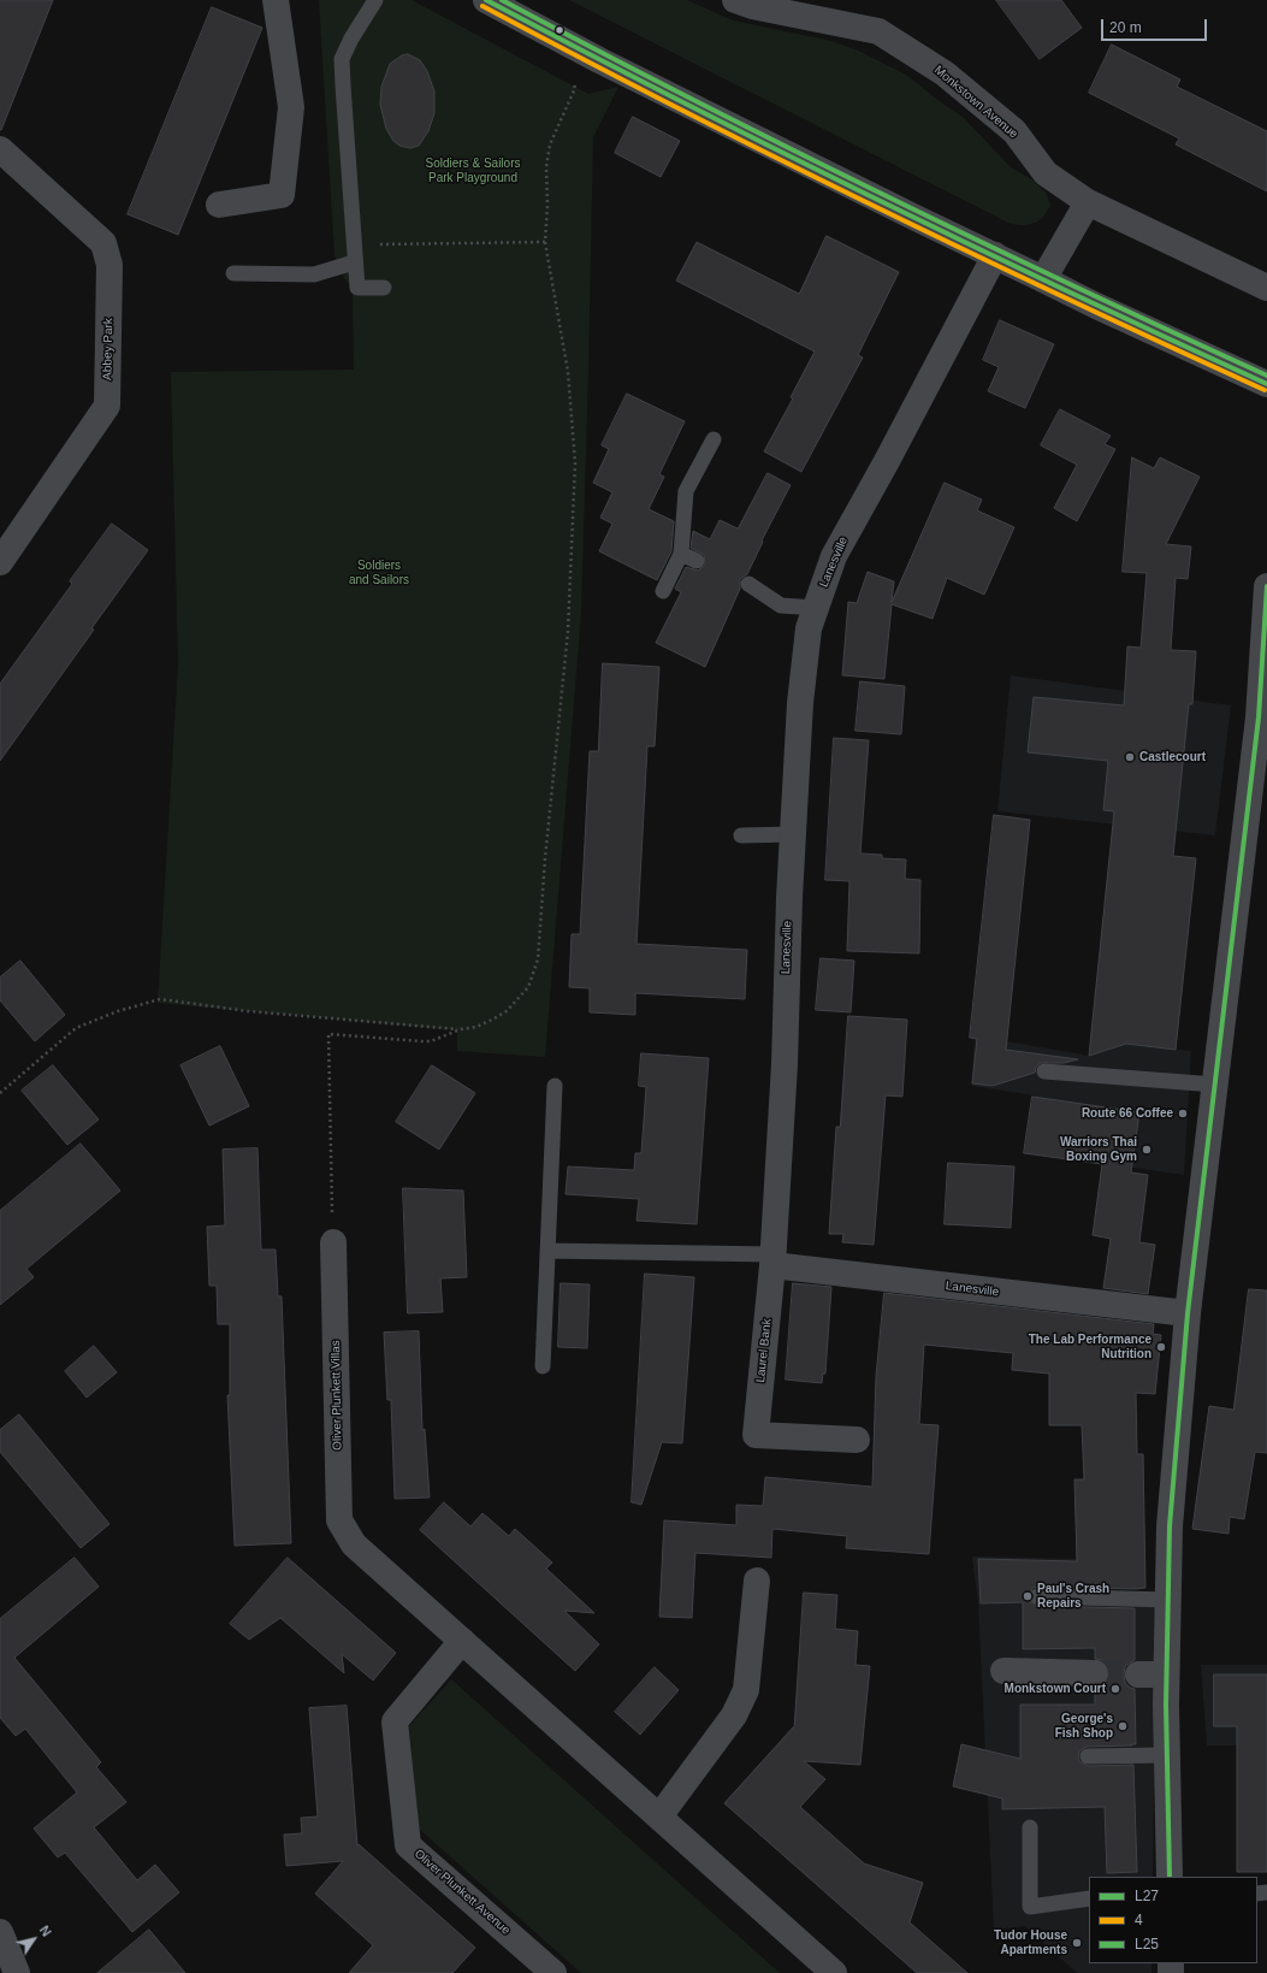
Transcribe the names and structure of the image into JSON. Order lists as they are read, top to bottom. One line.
{"streets":{"street":["Monkstown Avenue","Abbey Park","Lanesville","Laurel Bank","Oliver Plunkett Villas","Oliver Plunkett Avenue"]},"crossings":[["Lanesville","Laurel Bank"],["Oliver Plunkett Villas","Oliver Plunkett Avenue"]],"parks":["Soldiers & Sailors Park Playground","Soldiers and Sailors"],"places":["Castlecourt","Route 66 Coffee","Warriors Thai Boxing Gym","The Lab Performance Nutrition","Paul's Crash Repairs","Monkstown Court","George's Fish Shop","Tudor House Apartments"],"lines":["transit line L27","transit line L25","transit line 4"],"legend":["L27","4","L25"],"scale_bar":"20 m","north":"top right"}
